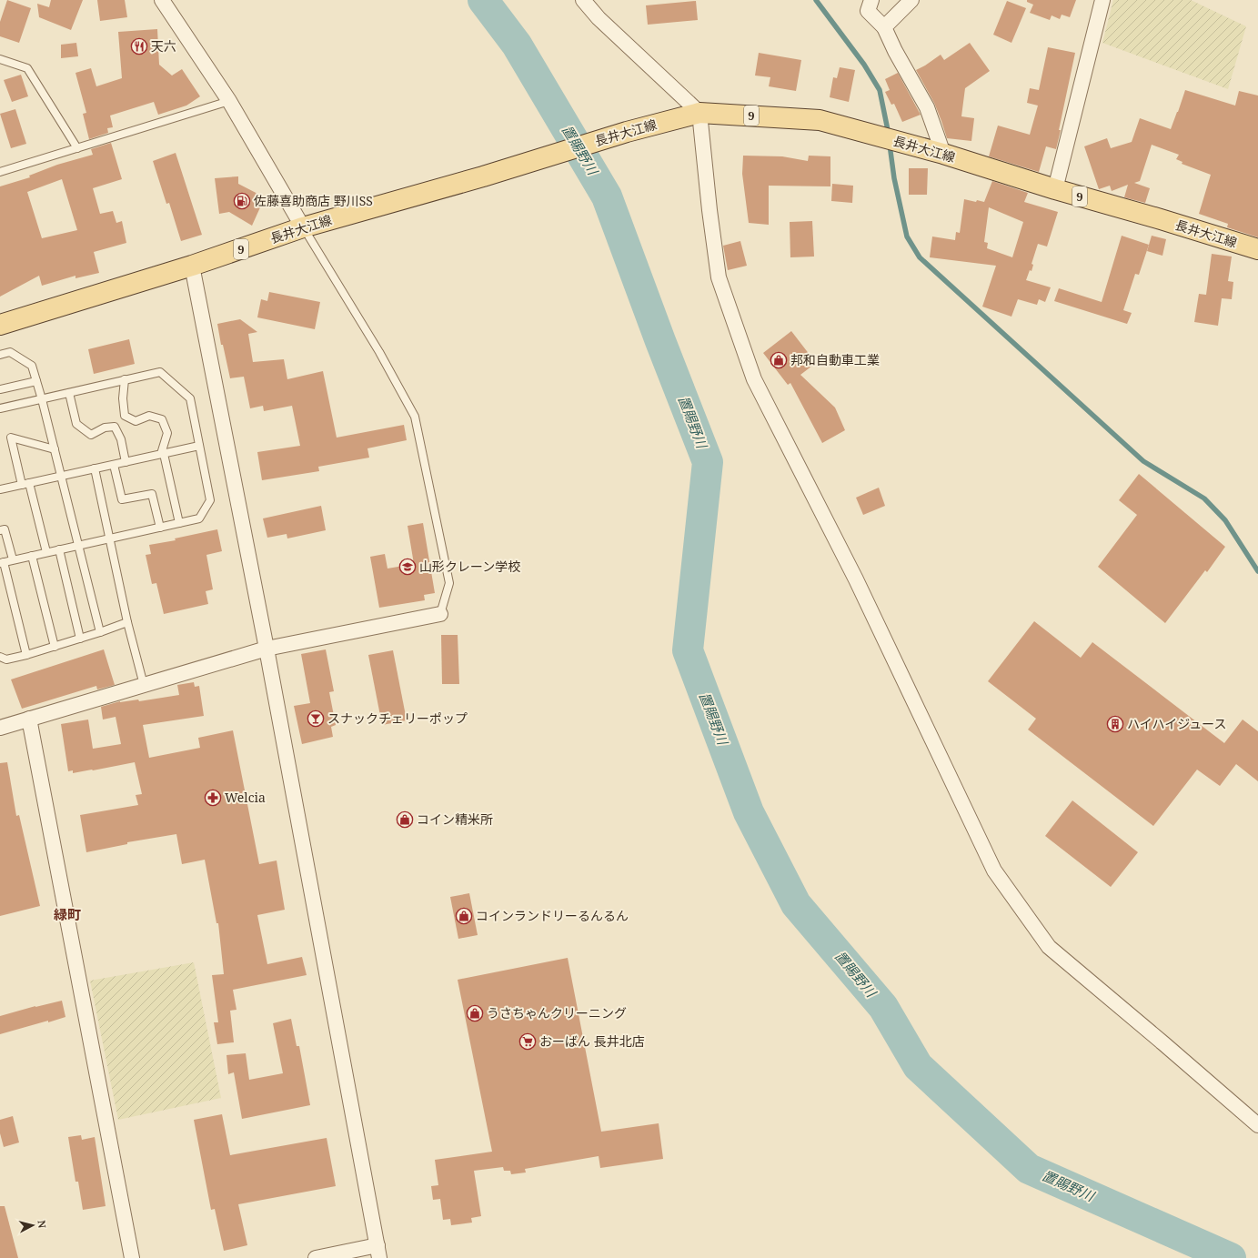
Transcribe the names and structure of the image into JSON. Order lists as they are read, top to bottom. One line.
{"streets":{"main road":["9","長井大江線"]},"districts":["緑町"],"water":["置賜野川"],"places":{"restaurant":["天六"],"fuel station":["佐藤喜助商店 野川SS"],"shop":["邦和自動車工業","コイン精米所","コインランドリーるんるん","うさちゃんクリーニング"],"school or university":["山形クレーン学校"],"bar":["スナックチェリーポップ"],"building":["ハイハイジュース"],"pharmacy":["Welcia"],"supermarket":["おーばん 長井北店"]},"north":"right"}
